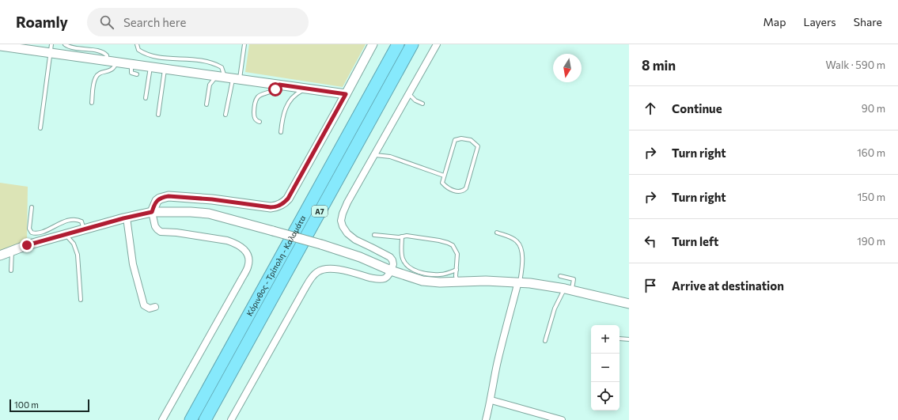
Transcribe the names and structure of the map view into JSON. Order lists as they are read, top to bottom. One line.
{"streets":{"highway":["Α7","Κόρινθος - Τρίπολη - Καλαμάτα"]},"scale_bar":"100 m","north":"bottom","page":{"header":"Roamly","search":"Search here","nav":["Map","Layers","Share"],"heading":["8 min","Walk · 590 m"],"list":[["Continue","90 m"],["Turn right","160 m"],["Turn right","150 m"],["Turn left","190 m"],"Arrive at destination"],"map_buttons":["+","−"],"scale":"100 m"}}
